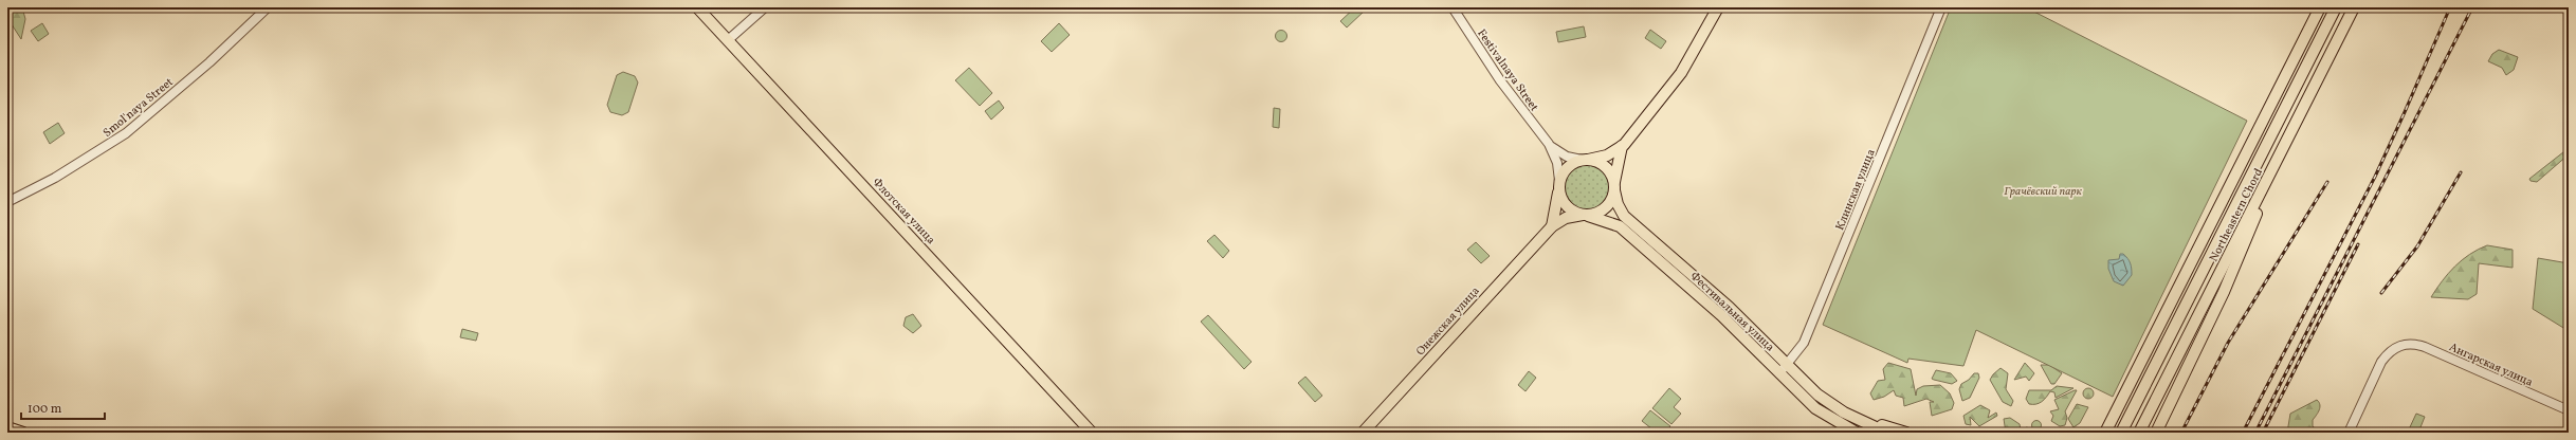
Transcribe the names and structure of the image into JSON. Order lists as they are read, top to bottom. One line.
{"streets":{"main road":["Флотская улица","Northeastern Chord","Фестивальная улица","Онежская улица"],"street":["Festivalnaya Street","Smol'naya Street","Клинская улица","Ангарская улица"]},"crossings":[["Festivalnaya Street","Фестивальная улица"],["Festivalnaya Street","Онежская улица"],["Клинская улица","Фестивальная улица"],["Фестивальная улица","Онежская улица"]],"parks":["Грачёвский парк"],"scale_bar":"100 m"}
